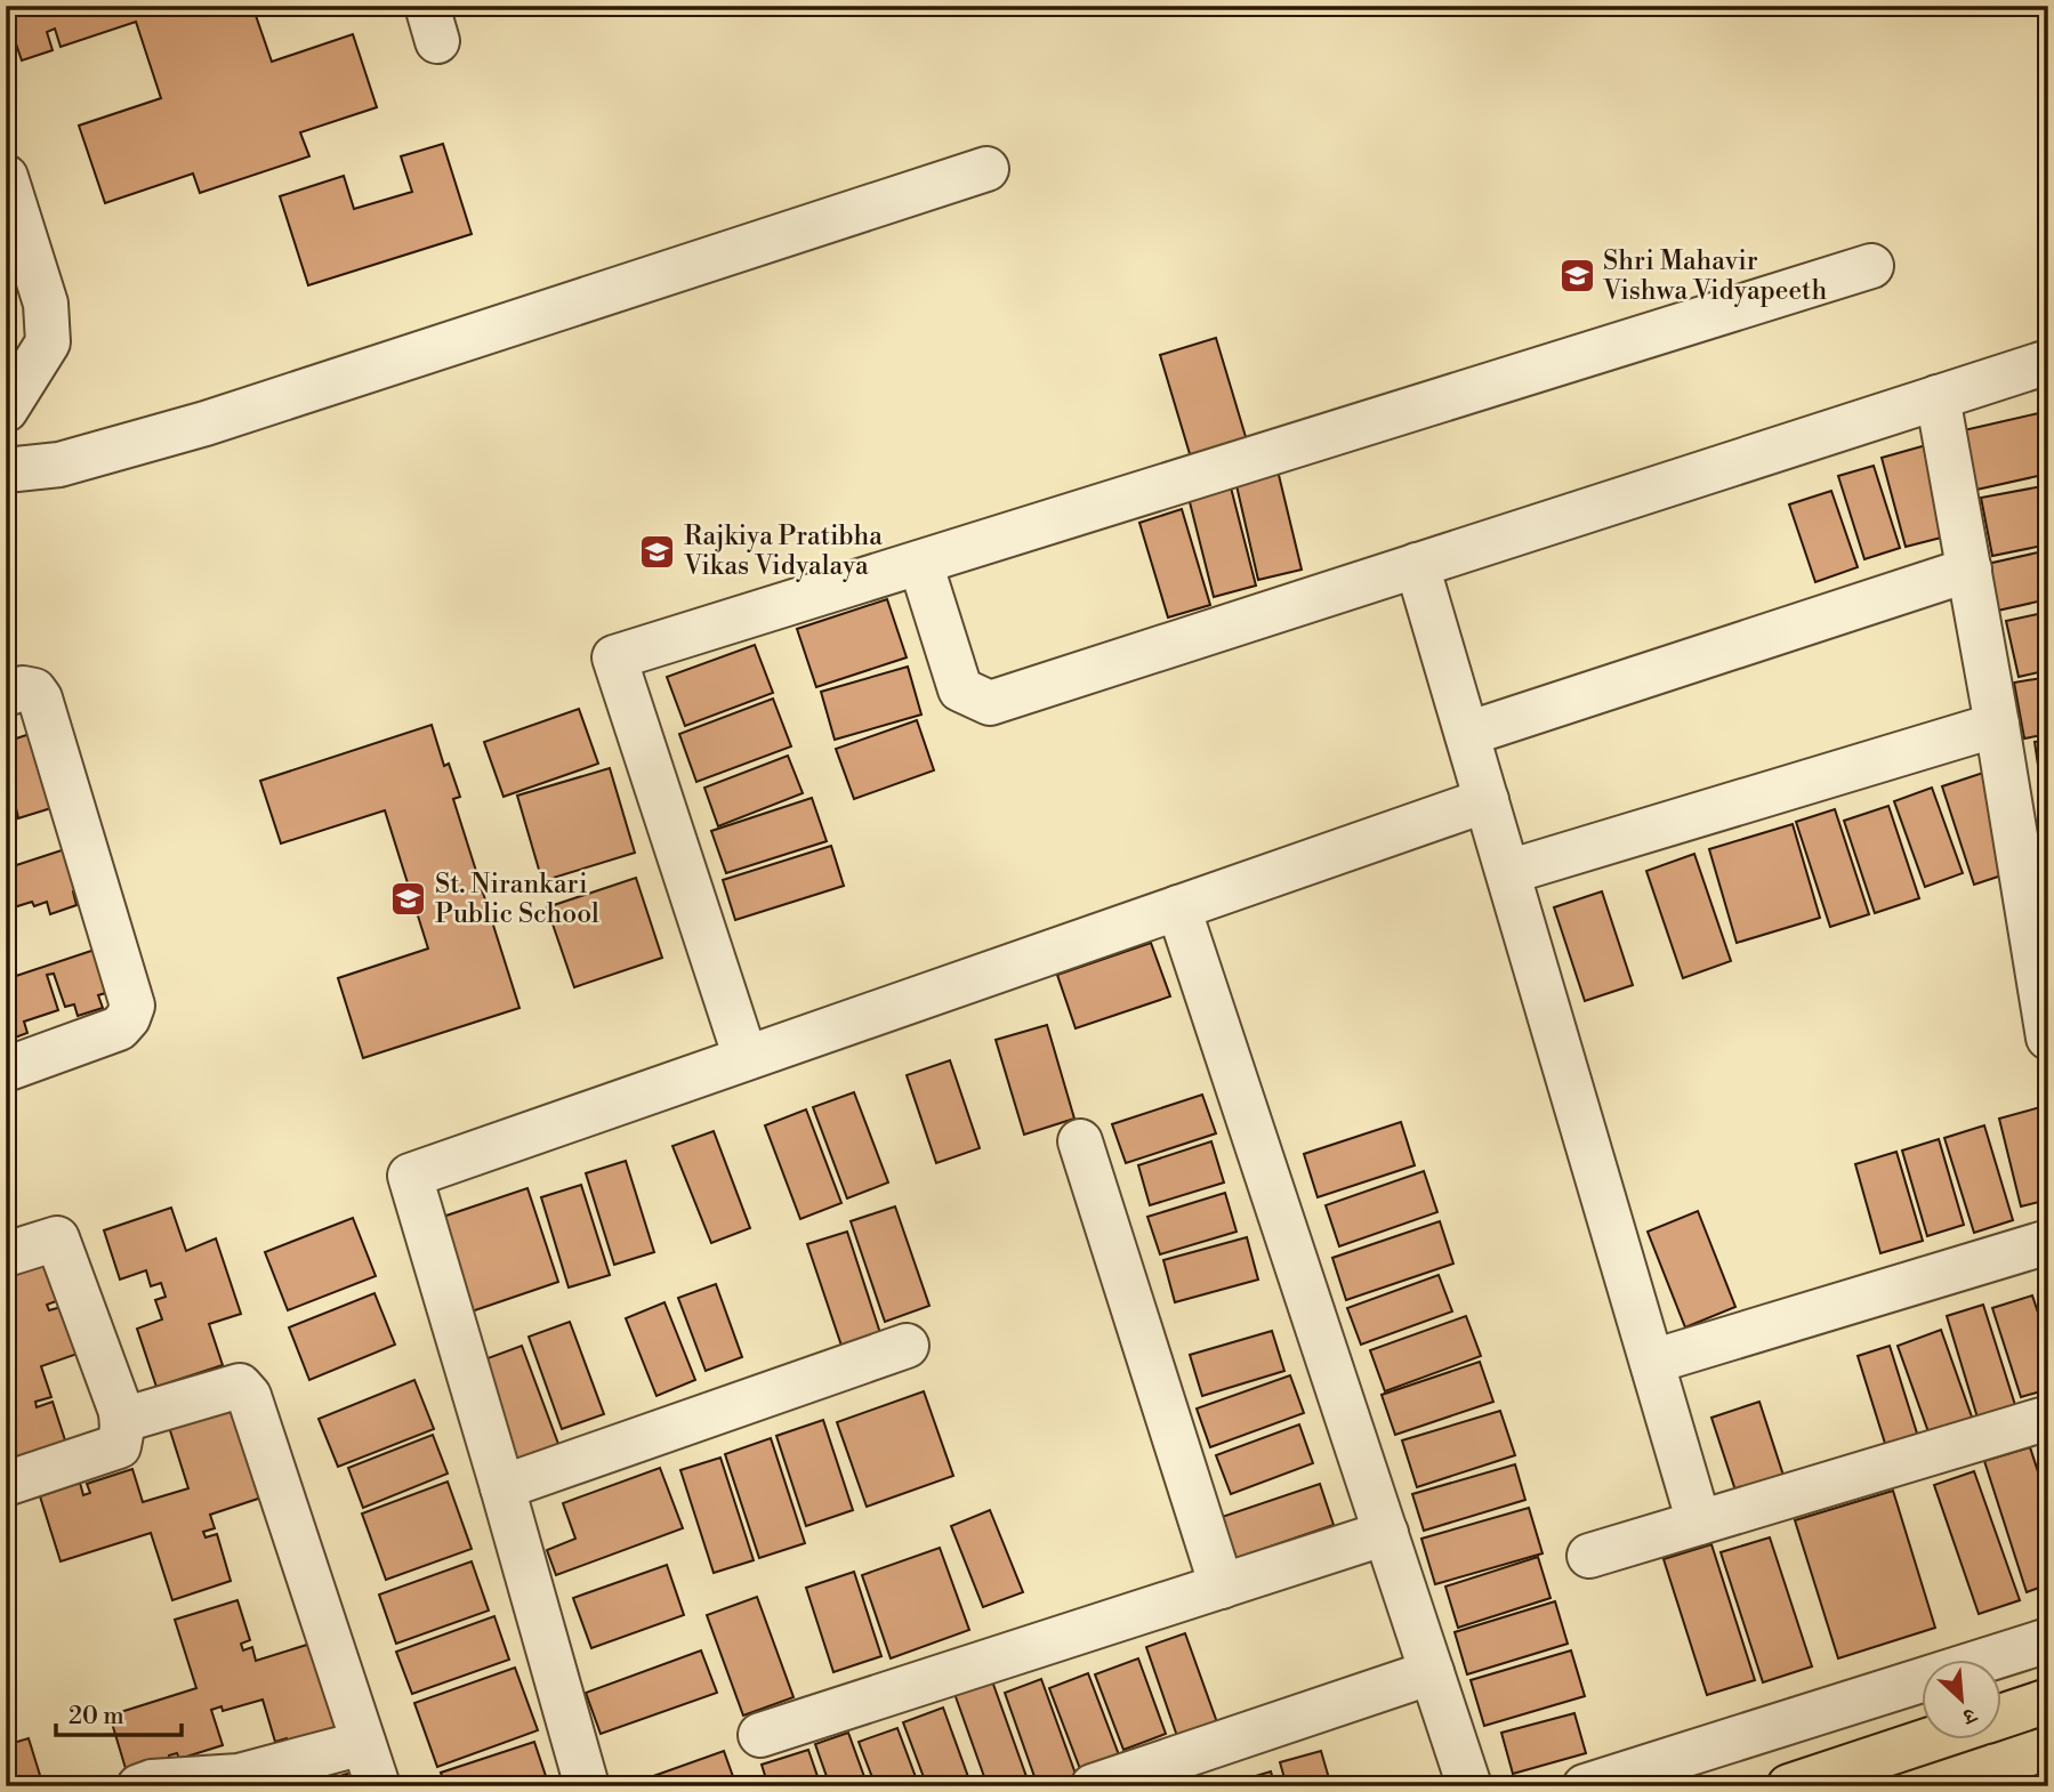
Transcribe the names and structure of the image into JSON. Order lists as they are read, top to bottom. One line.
{"places":{"school or university":["Shri Mahavir Vishwa Vidyapeeth","Rajkiya Pratibha Vikas Vidyalaya","St. Nirankari Public School"]},"scale_bar":"20 m","north":"bottom right"}
